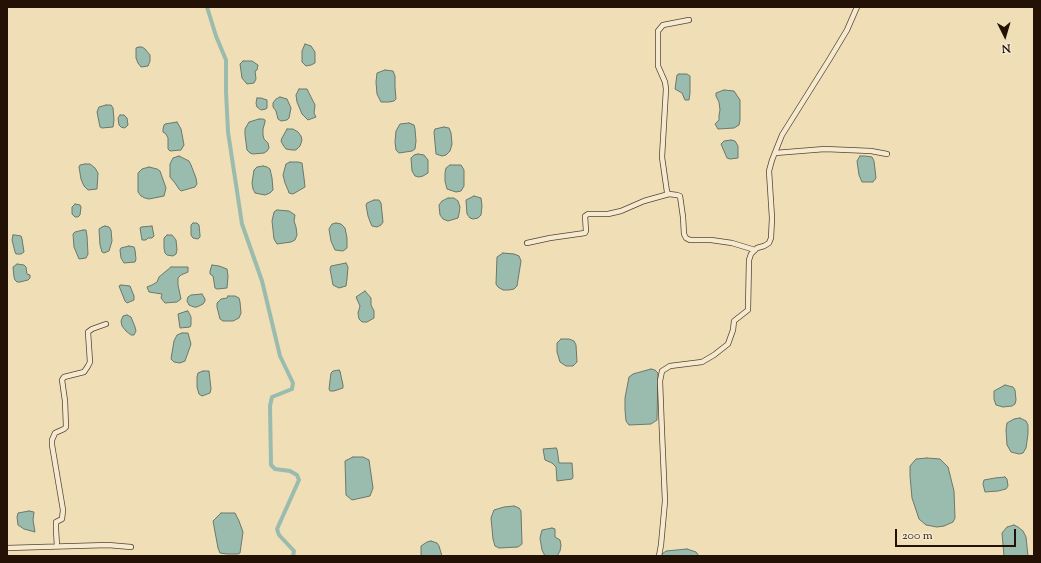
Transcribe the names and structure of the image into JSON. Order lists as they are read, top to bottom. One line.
{"scale_bar":"200 m","north":"bottom"}
